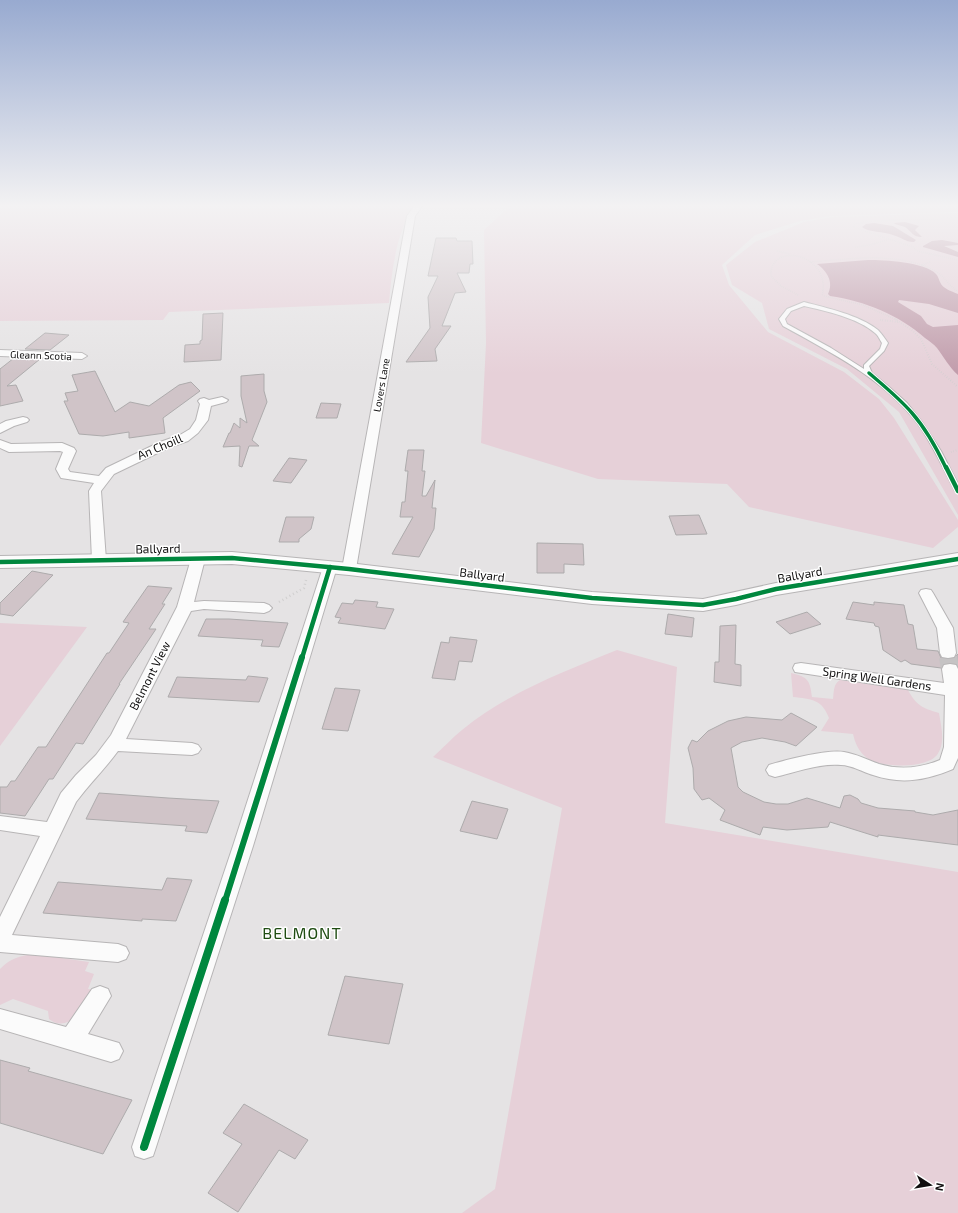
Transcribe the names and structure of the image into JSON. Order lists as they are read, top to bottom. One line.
{"streets":{"street":["Gleann Scotia","Lovers Lane","An Choill","Ballyard","Belmont View","Spring Well Gardens"]},"crossings":[["Lovers Lane","Ballyard"],["Ballyard","Belmont View"]],"districts":["BELMONT"],"north":"right"}
